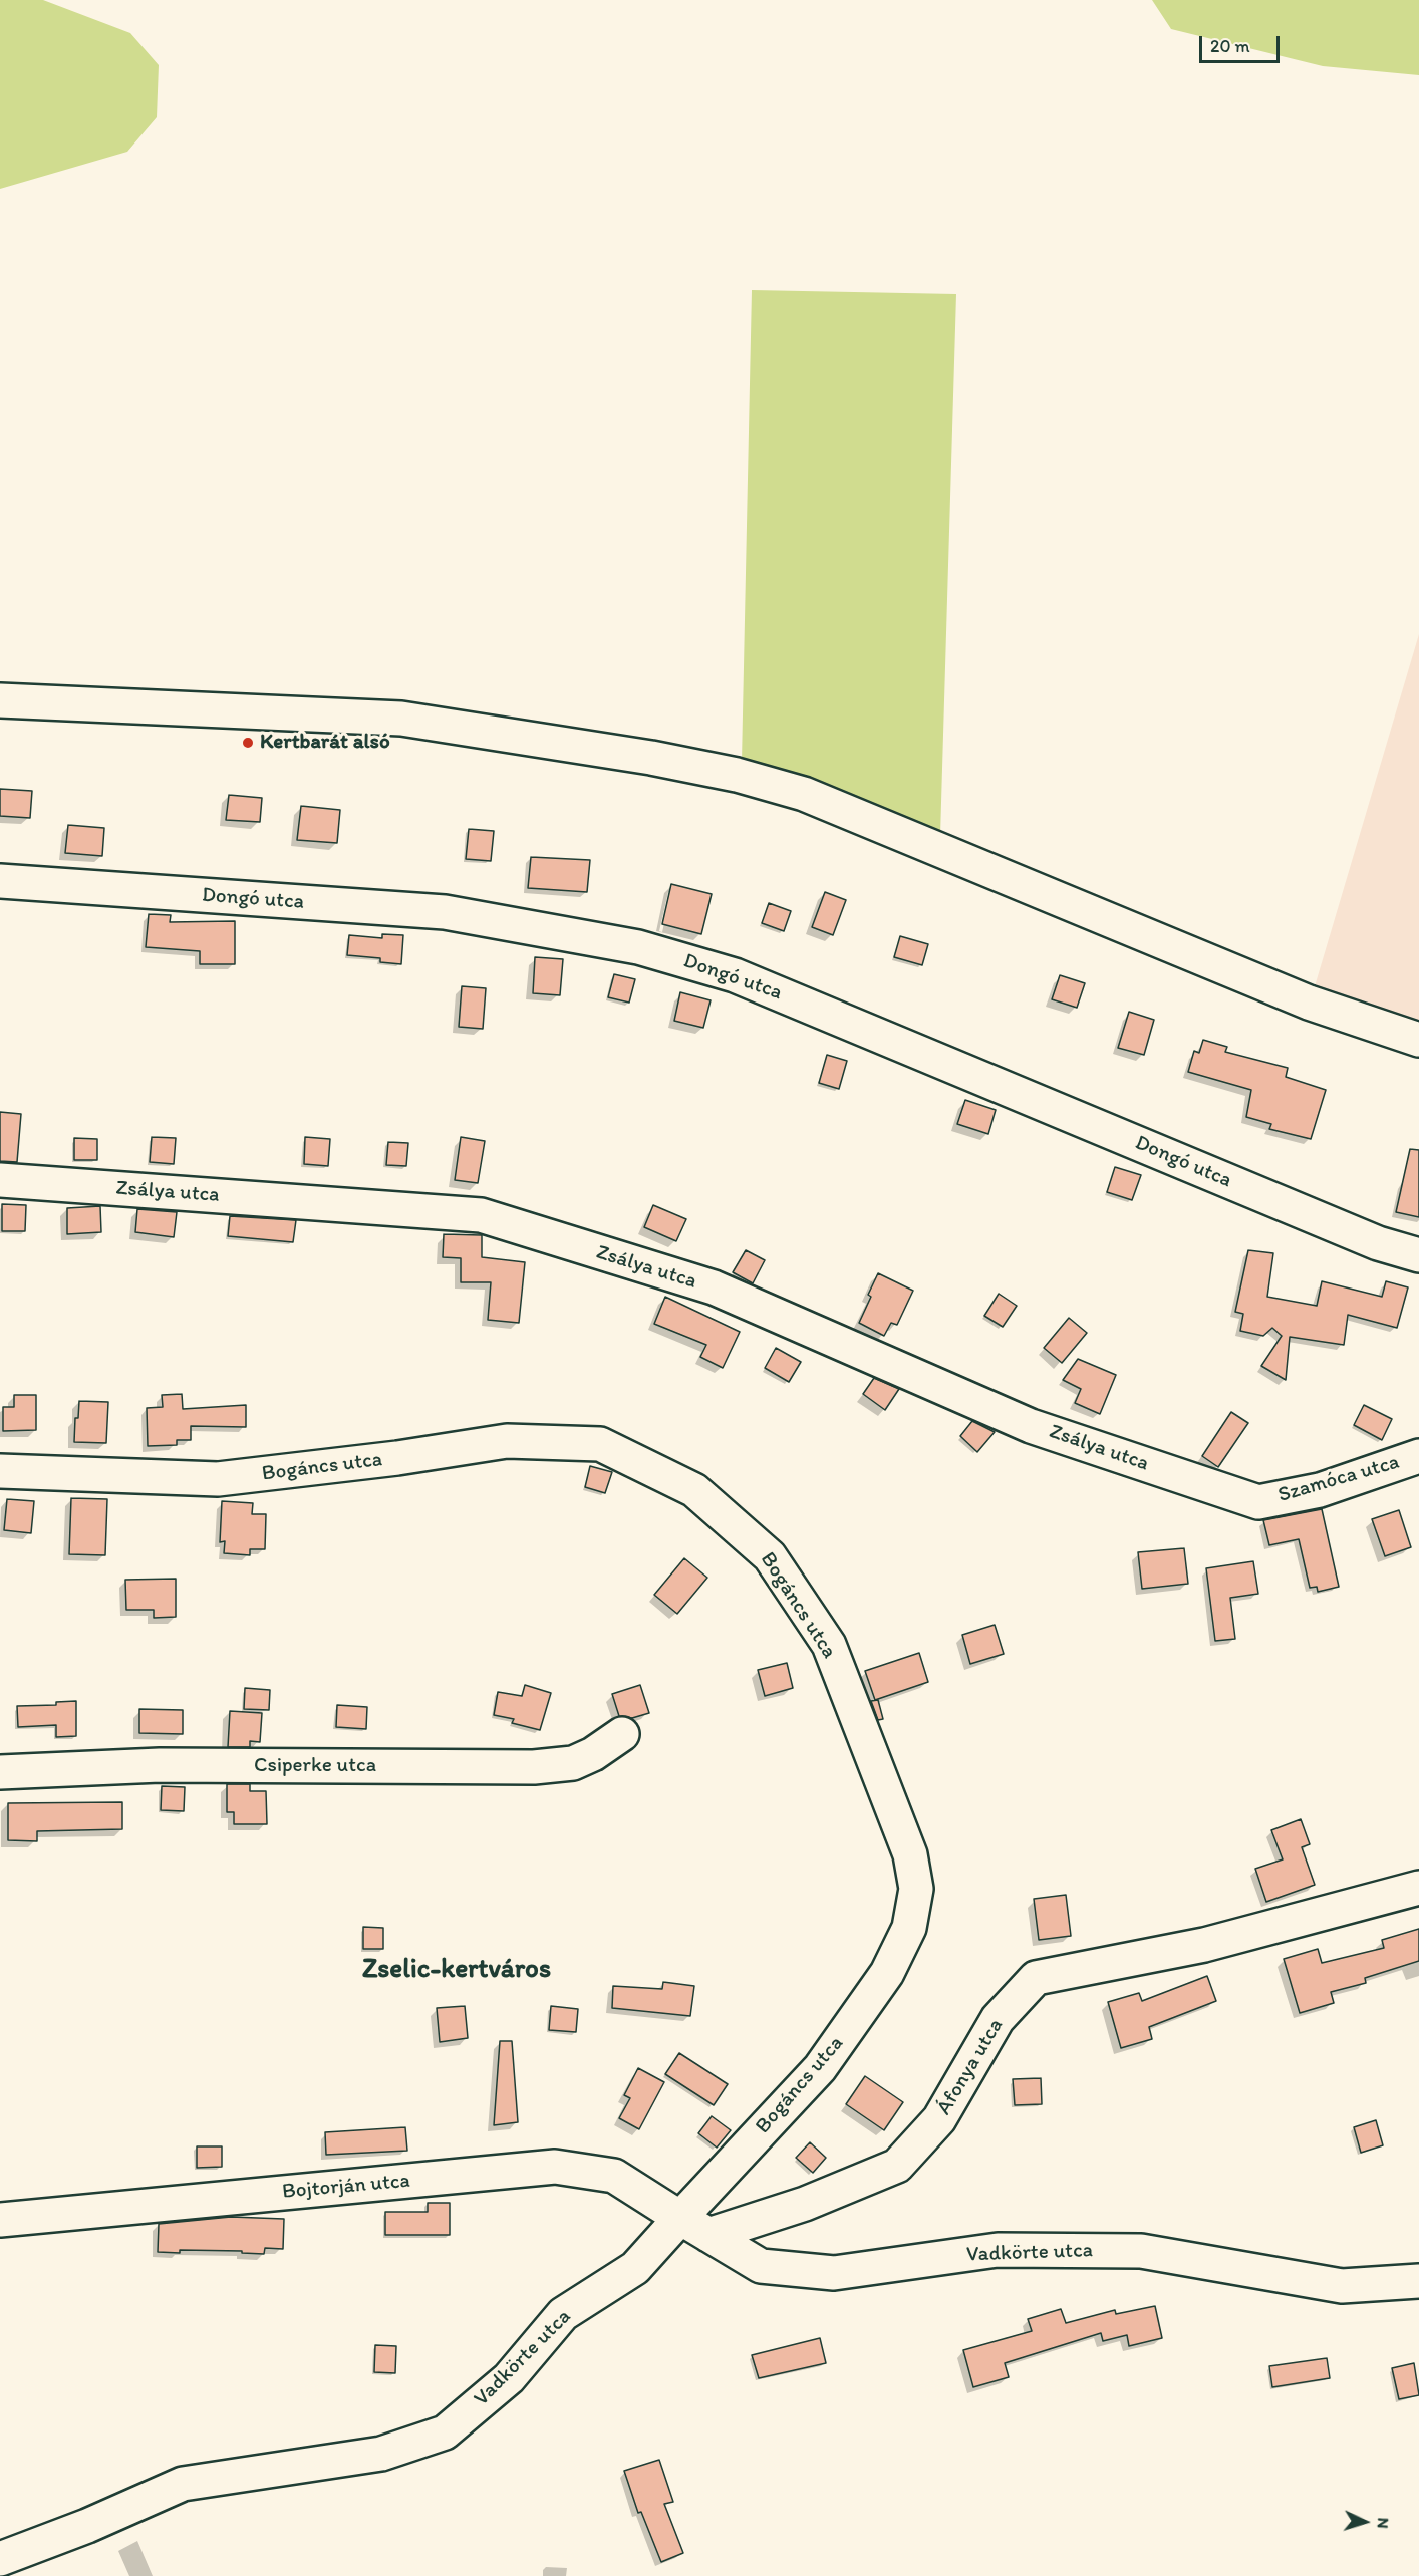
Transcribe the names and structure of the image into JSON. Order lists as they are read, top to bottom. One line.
{"streets":{"street":["Dongó utca","Zsálya utca","Bogáncs utca","Szamóca utca","Csiperke utca","Áfonya utca","Bojtorján utca","Vadkörte utca"]},"crossings":[["Zsálya utca","Szamóca utca"],["Bogáncs utca","Bojtorján utca"],["Bogáncs utca","Vadkörte utca"],["Áfonya utca","Vadkörte utca"],["Bojtorján utca","Vadkörte utca"]],"districts":["Zselic-kertváros"],"places":["Kertbarát alsó"],"scale_bar":"20 m","north":"right"}
